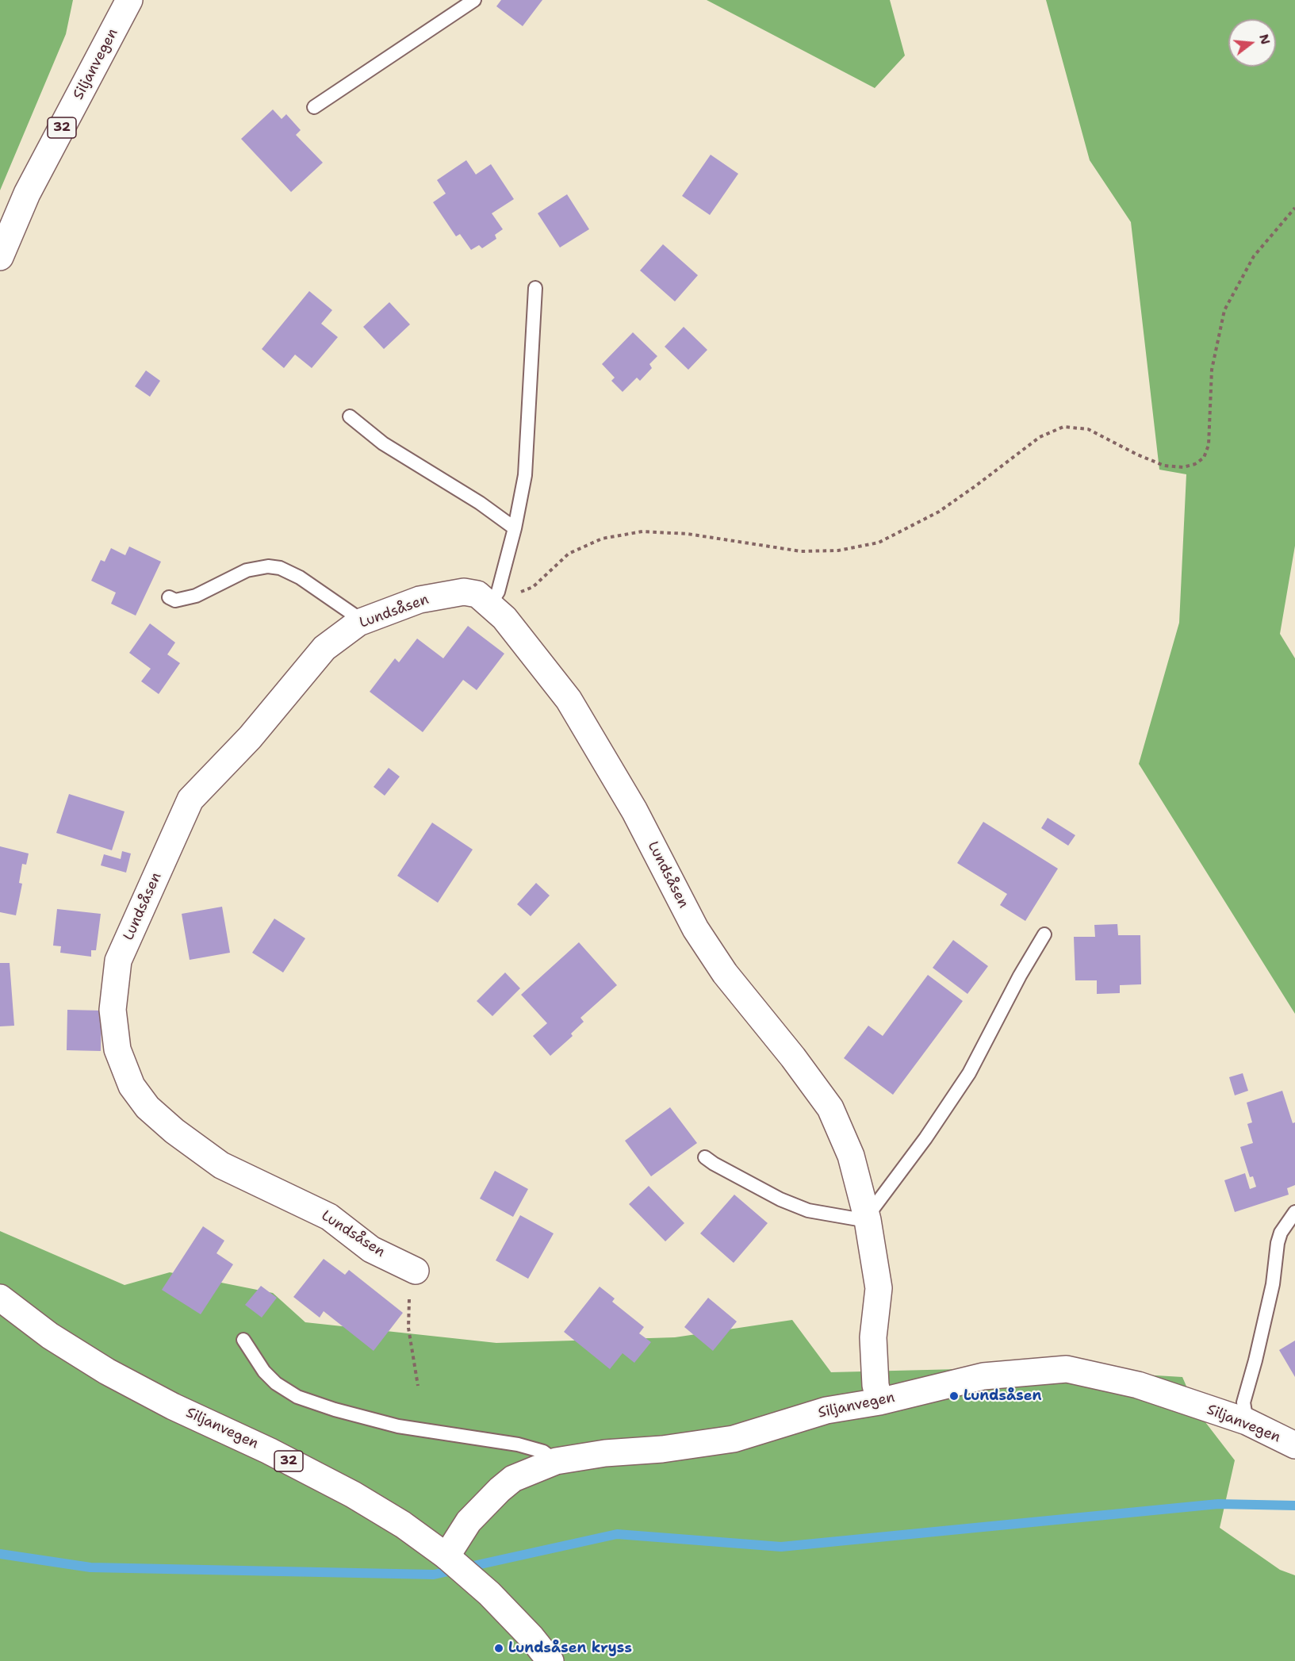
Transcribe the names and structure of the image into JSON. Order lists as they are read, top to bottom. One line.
{"streets":{"street":["Siljanvegen","32","Lundsåsen"]},"crossings":[["Siljanvegen","Lundsåsen"]],"places":["Lundsåsen","Lundsåsen kryss"],"north":"right"}
